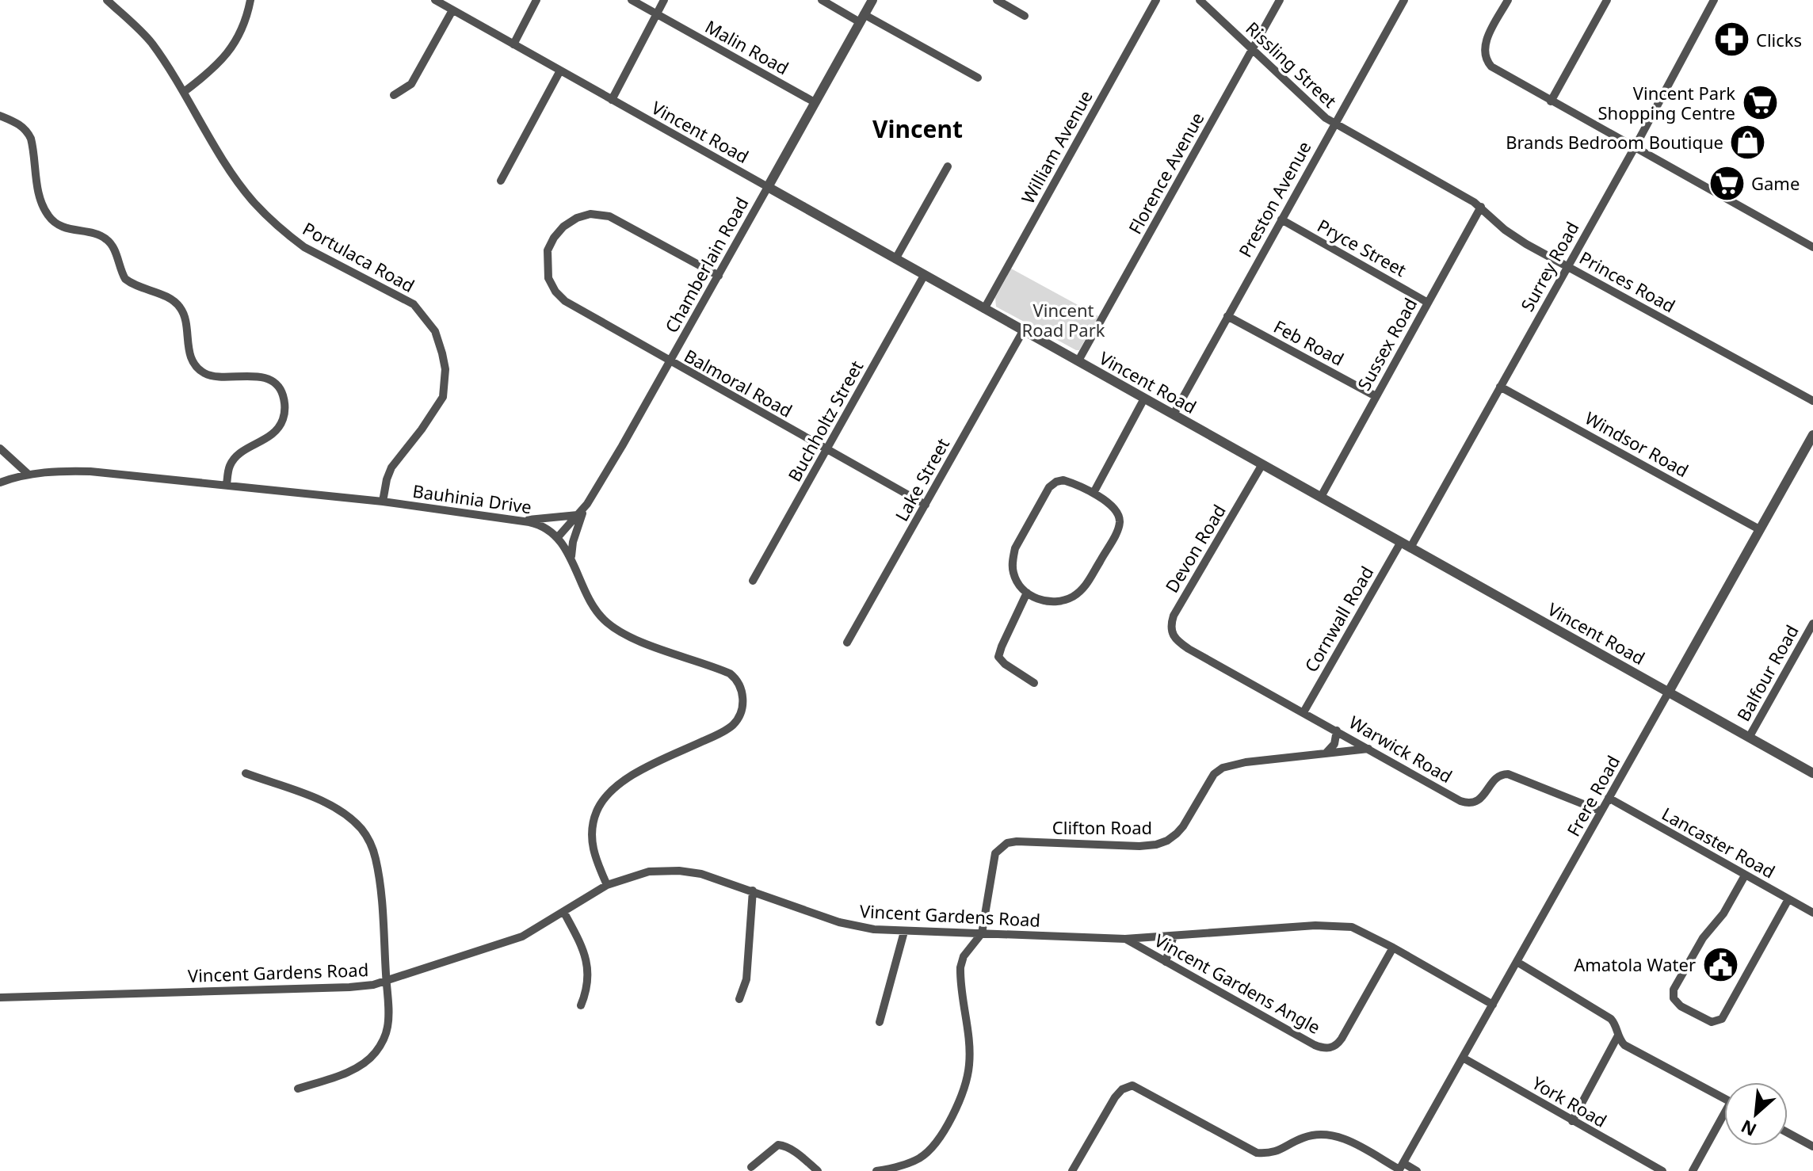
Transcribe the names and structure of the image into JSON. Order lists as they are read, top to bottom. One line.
{"streets":{"street":["Malin Road","Rissling Street","Vincent Road","William Avenue","Florence Avenue","Preston Avenue","Pryce Street","Portulaca Road","Chamberlain Road","Surrey Road","Princes Road","Feb Road","Sussex Road","Balmoral Road","Buchholtz Street","Windsor Road","Lake Street","Bauhinia Drive","Devon Road","Cornwall Road","Balfour Road","Warwick Road","Frere Road","Clifton Road","Lancaster Road","Vincent Gardens Road","Vincent Gardens Angle","York Road"]},"crossings":[["Malin Road","Chamberlain Road"],["Rissling Street","Florence Avenue"],["Rissling Street","Preston Avenue"],["Rissling Street","Princes Road"],["Vincent Road","William Avenue"],["Vincent Road","Florence Avenue"],["Vincent Road","Preston Avenue"],["Vincent Road","Chamberlain Road"],["Vincent Road","Surrey Road"],["Vincent Road","Sussex Road"],["Vincent Road","Buchholtz Street"],["Vincent Road","Lake Street"],["Vincent Road","Devon Road"],["Vincent Road","Cornwall Road"],["Vincent Road","Balfour Road"],["Vincent Road","Frere Road"],["Preston Avenue","Pryce Street"],["Preston Avenue","Princes Road"],["Preston Avenue","Feb Road"],["Pryce Street","Sussex Road"],["Portulaca Road","Bauhinia Drive"],["Chamberlain Road","Balmoral Road"],["Chamberlain Road","Bauhinia Drive"],["Surrey Road","Princes Road"],["Surrey Road","Windsor Road"],["Surrey Road","Cornwall Road"],["Princes Road","Sussex Road"],["Feb Road","Sussex Road"],["Balmoral Road","Buchholtz Street"],["Balmoral Road","Lake Street"],["Windsor Road","Frere Road"],["Bauhinia Drive","Vincent Gardens Road"],["Devon Road","Warwick Road"],["Cornwall Road","Warwick Road"],["Warwick Road","Frere Road"],["Warwick Road","Clifton Road"],["Frere Road","Lancaster Road"],["Frere Road","Vincent Gardens Road"],["Frere Road","York Road"],["Clifton Road","Vincent Gardens Road"],["Vincent Gardens Road","Vincent Gardens Angle"]],"districts":["Vincent"],"parks":["Vincent Road Park"],"places":{"pharmacy":["Clicks"],"supermarket":["Vincent Park Shopping Centre","Game"],"shop":["Brands Bedroom Boutique"],"public building":["Amatola Water"]},"north":"bottom left"}
